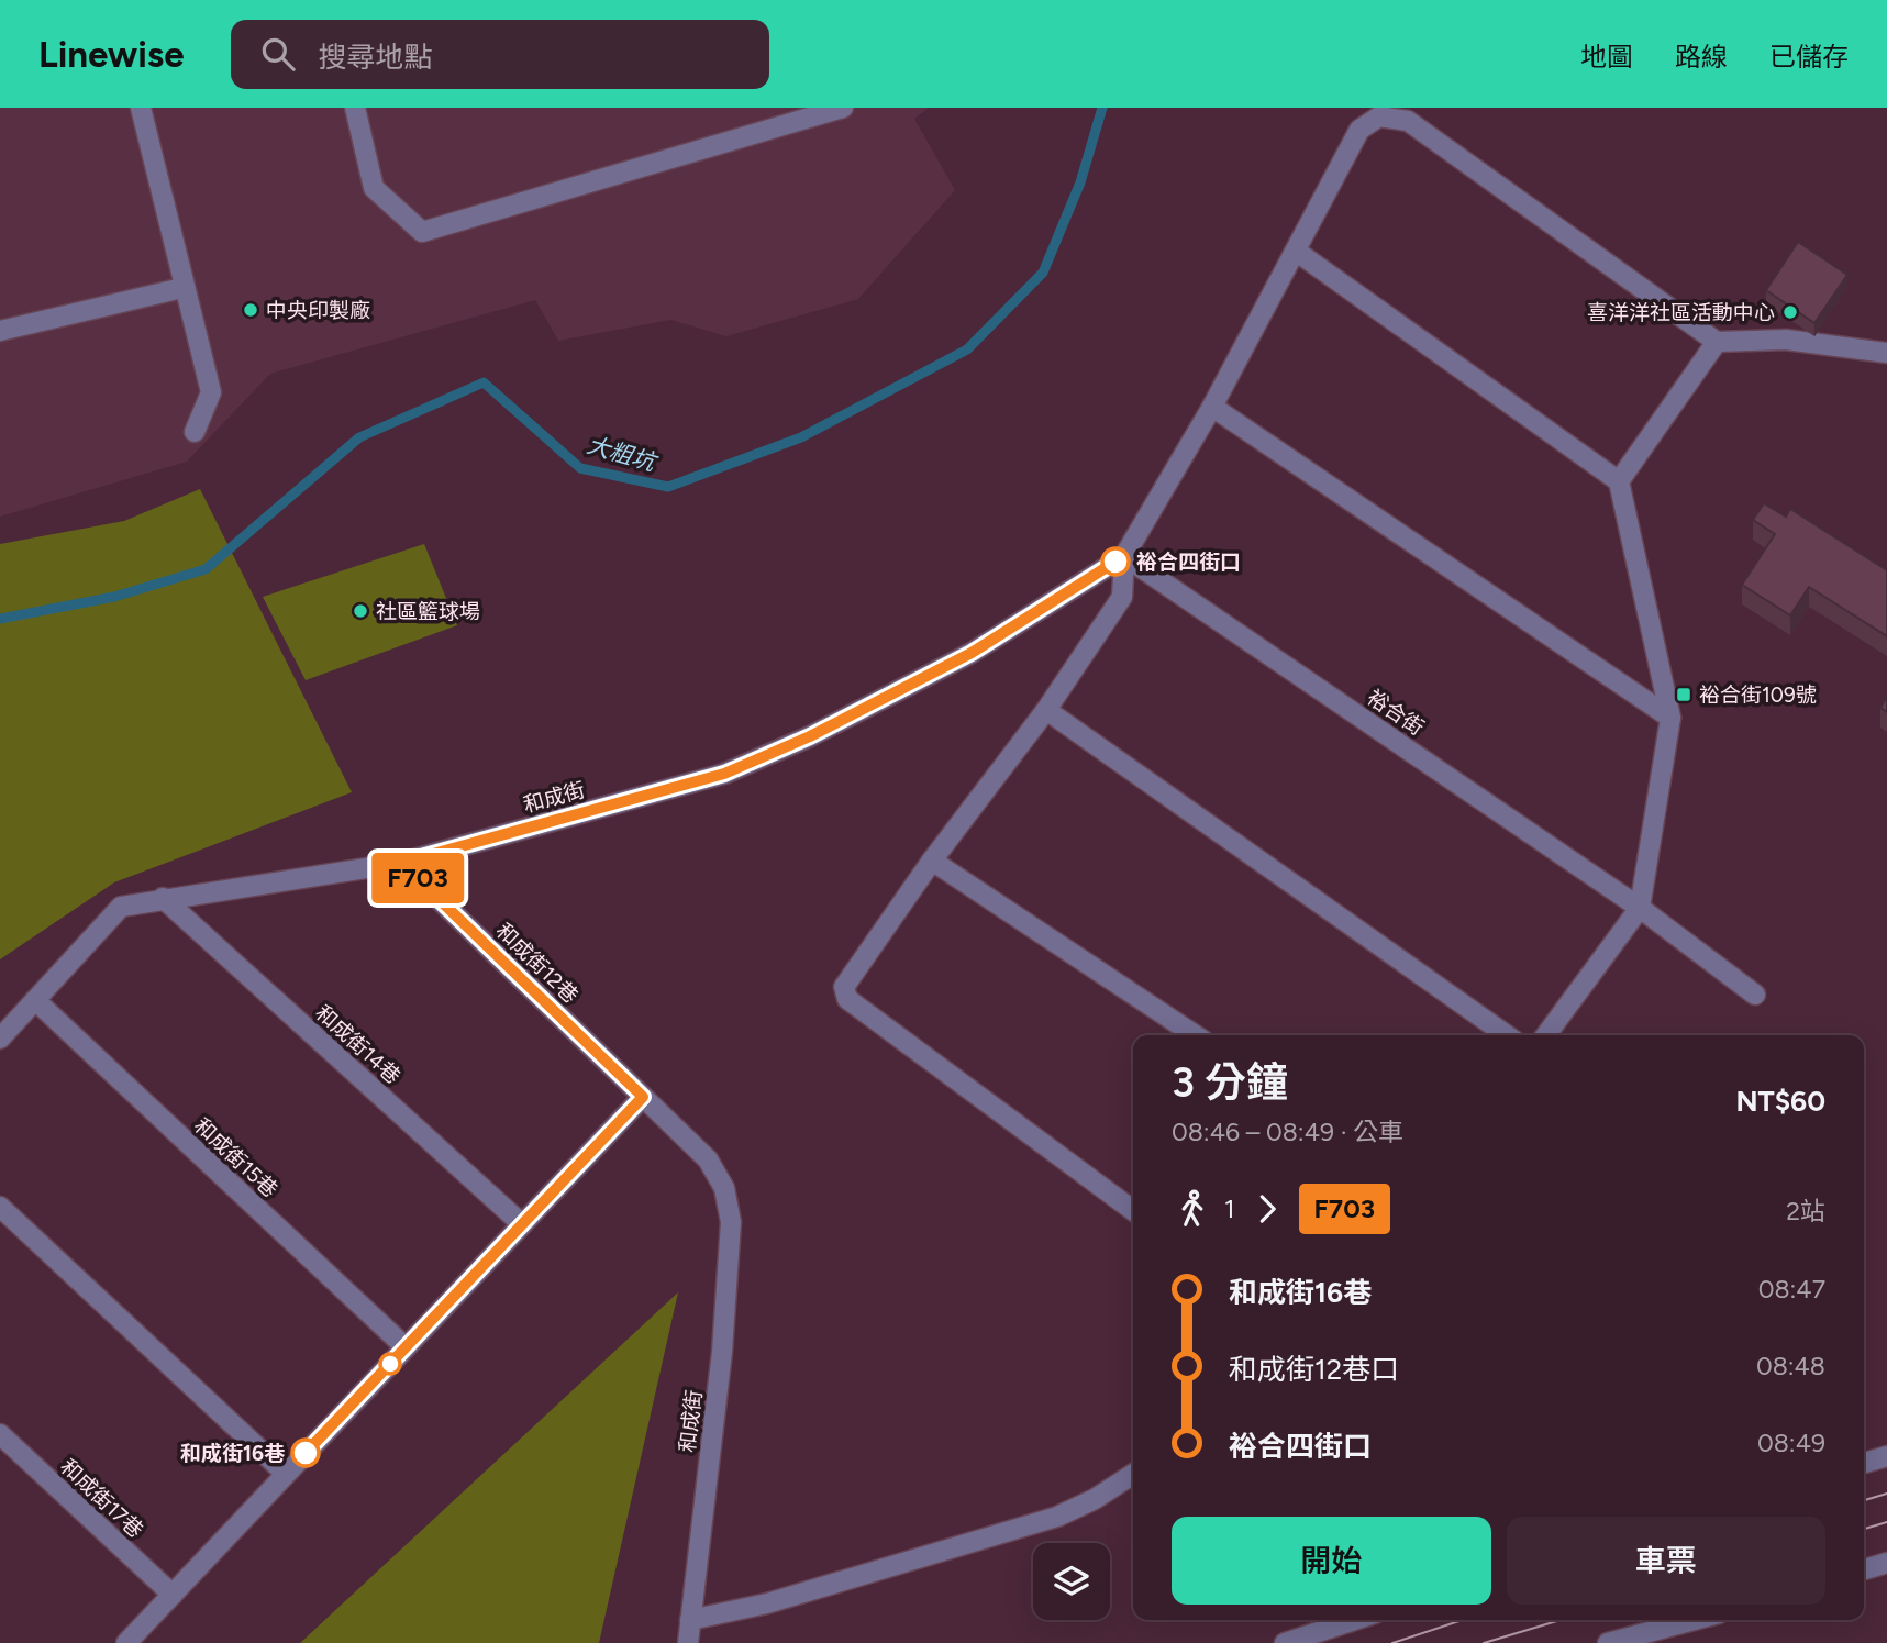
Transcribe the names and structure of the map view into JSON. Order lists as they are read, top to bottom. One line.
{"streets":{"street":["裕合街","和成街","和成街12巷","和成街14巷","和成街15巷","和成街17巷"]},"crossings":[["裕合街","和成街"],["和成街","和成街12巷"],["和成街","和成街14巷"],["和成街","和成街15巷"]],"water":["大粗坑"],"places":{"other":["中央印製廠","喜洋洋社區活動中心","裕合四街口","社區籃球場","和成街16巷"],"transit":["裕合街109號"]},"lines":["bus line F703"],"page":{"header":"Linewise","search":"搜尋地點","nav":["地圖","路線","已儲存"],"on_map":"F703","heading":["3 分鐘","08:46 – 08:49 · 公車","NT$60"],"legs":["1","F703","2站"],"list":[{"name":"和成街16巷","value":"08:47"},{"name":"和成街12巷口","value":"08:48"},{"name":"裕合四街口","value":"08:49"}],"buttons":["開始","車票"]}}
